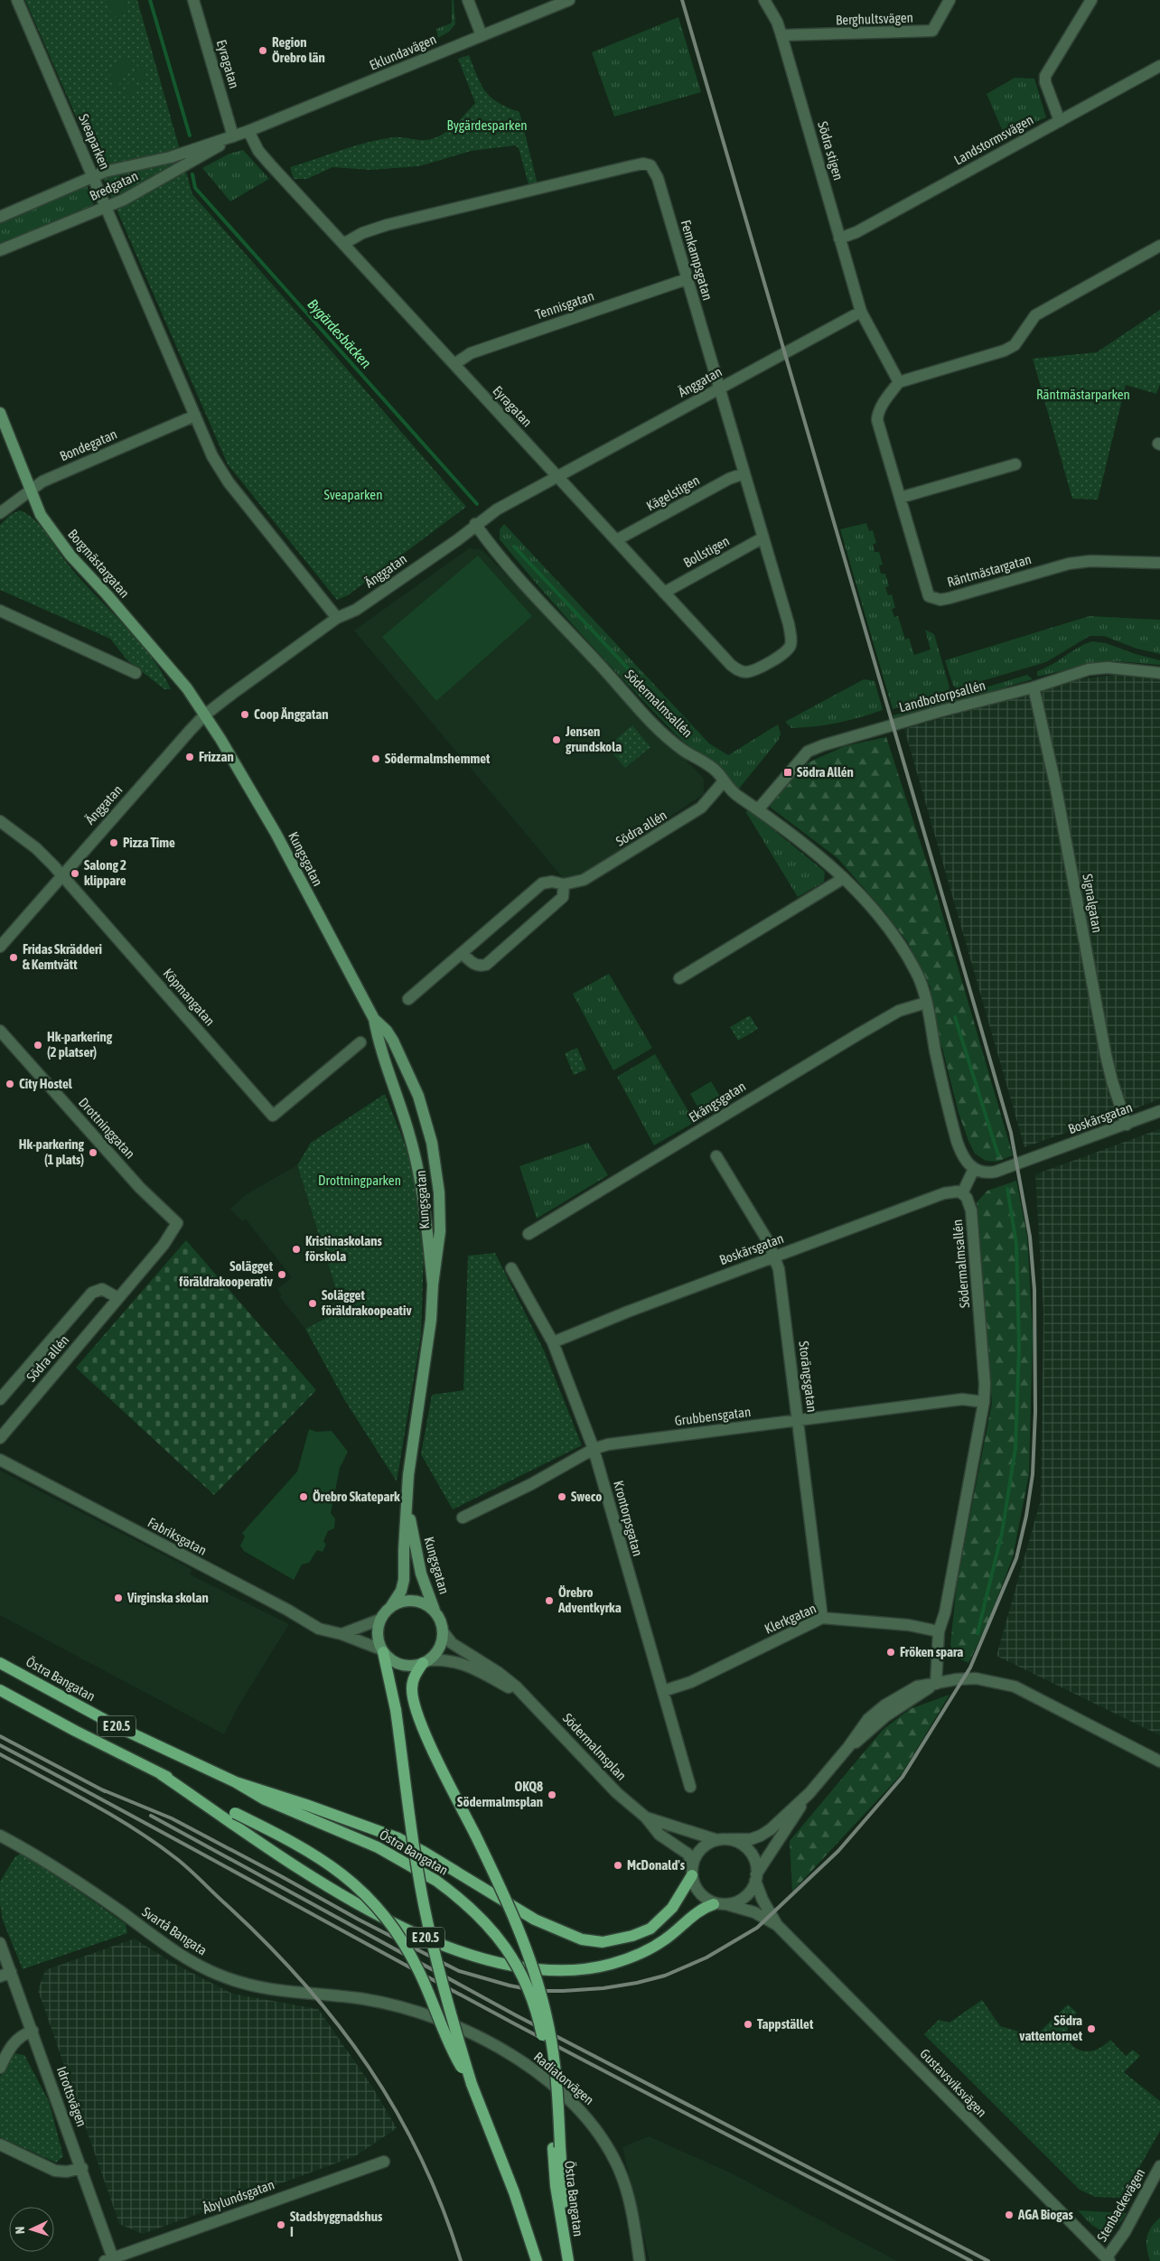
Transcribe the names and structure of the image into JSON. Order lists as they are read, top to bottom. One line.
{"streets":{"main road":["Borgmästargatan","Kungsgatan","Östra Bangatan","E 20.5"],"street":["Berghultsvägen","Eklundavägen","Eyragatan","Landstormsvägen","Sveaparken","Södra stigen","Bredgatan","Femkampsgatan","Tennisgatan","Änggatan","Bondegatan","Kägelstigen","Bollstigen","Räntmästargatan","Landbotorpsallén","Södermalmsallén","Södra allén","Signalgatan","Köpmangatan","Ekängsgatan","Boskärsgatan","Drottninggatan","Storängsgatan","Grubbensgatan","Krontorpsgatan","Fabriksgatan","Klerkgatan","Södermalmsplan","Svartå Bangata","Radiatorvägen","Gustavsviksvägen","Idrottsvägen","Åbylundsgatan","Stenbackevägen"]},"crossings":[["Berghultsvägen","Södra stigen"],["Eklundavägen","Eyragatan"],["Eklundavägen","Bredgatan"],["Eyragatan","Bredgatan"],["Eyragatan","Femkampsgatan"],["Eyragatan","Tennisgatan"],["Eyragatan","Änggatan"],["Eyragatan","Kägelstigen"],["Eyragatan","Bollstigen"],["Landstormsvägen","Södra stigen"],["Sveaparken","Bredgatan"],["Sveaparken","Änggatan"],["Sveaparken","Bondegatan"],["Södra stigen","Änggatan"],["Femkampsgatan","Tennisgatan"],["Femkampsgatan","Änggatan"],["Femkampsgatan","Kägelstigen"],["Femkampsgatan","Bollstigen"],["Änggatan","Borgmästargatan"],["Änggatan","Södermalmsallén"],["Änggatan","Kungsgatan"],["Änggatan","Köpmangatan"],["Bondegatan","Borgmästargatan"],["Borgmästargatan","Kungsgatan"],["Landbotorpsallén","Södermalmsallén"],["Landbotorpsallén","Signalgatan"],["Södermalmsallén","Södra allén"],["Södermalmsallén","Ekängsgatan"],["Södermalmsallén","Boskärsgatan"],["Södermalmsallén","Grubbensgatan"],["Södermalmsallén","Klerkgatan"],["Södra allén","Drottninggatan"],["Kungsgatan","Fabriksgatan"],["Kungsgatan","Södermalmsplan"],["Signalgatan","Boskärsgatan"],["Boskärsgatan","Storängsgatan"],["Boskärsgatan","Krontorpsgatan"],["Storängsgatan","Grubbensgatan"],["Storängsgatan","Klerkgatan"],["Grubbensgatan","Krontorpsgatan"],["Krontorpsgatan","Klerkgatan"],["Fabriksgatan","Södermalmsplan"],["Östra Bangatan","E 20.5"],["E 20.5","Södermalmsplan"],["E 20.5","Gustavsviksvägen"],["Södermalmsplan","Gustavsviksvägen"],["Svartå Bangata","Radiatorvägen"],["Gustavsviksvägen","Stenbackevägen"],["Idrottsvägen","Åbylundsgatan"]],"water":["Bygärdesbäcken"],"parks":["Bygärdesparken","Räntmästarparken","Sveaparken","Drottningparken"],"places":{"other":["Region Örebro län","Coop Änggatan","Jensen grundskola","Frizzan","Södermalmshemmet","Pizza Time","Salong 2 klippare","Fridas Skrädderi & Kemtvätt","Hk-parkering (2 platser)","City Hostel","Hk-parkering (1 plats)","Kristinaskolans förskola","Solägget föräldrakooperativ","Solägget föräldrakoopeativ","Örebro Skatepark","Sweco","Virginska skolan","Örebro Adventkyrka","Fröken spara","OKQ8 Södermalmsplan","McDonald's","Tappstället","Södra vattentornet","AGA Biogas","Stadsbyggnadshus I"],"transit":["Södra Allén"]},"north":"left"}
